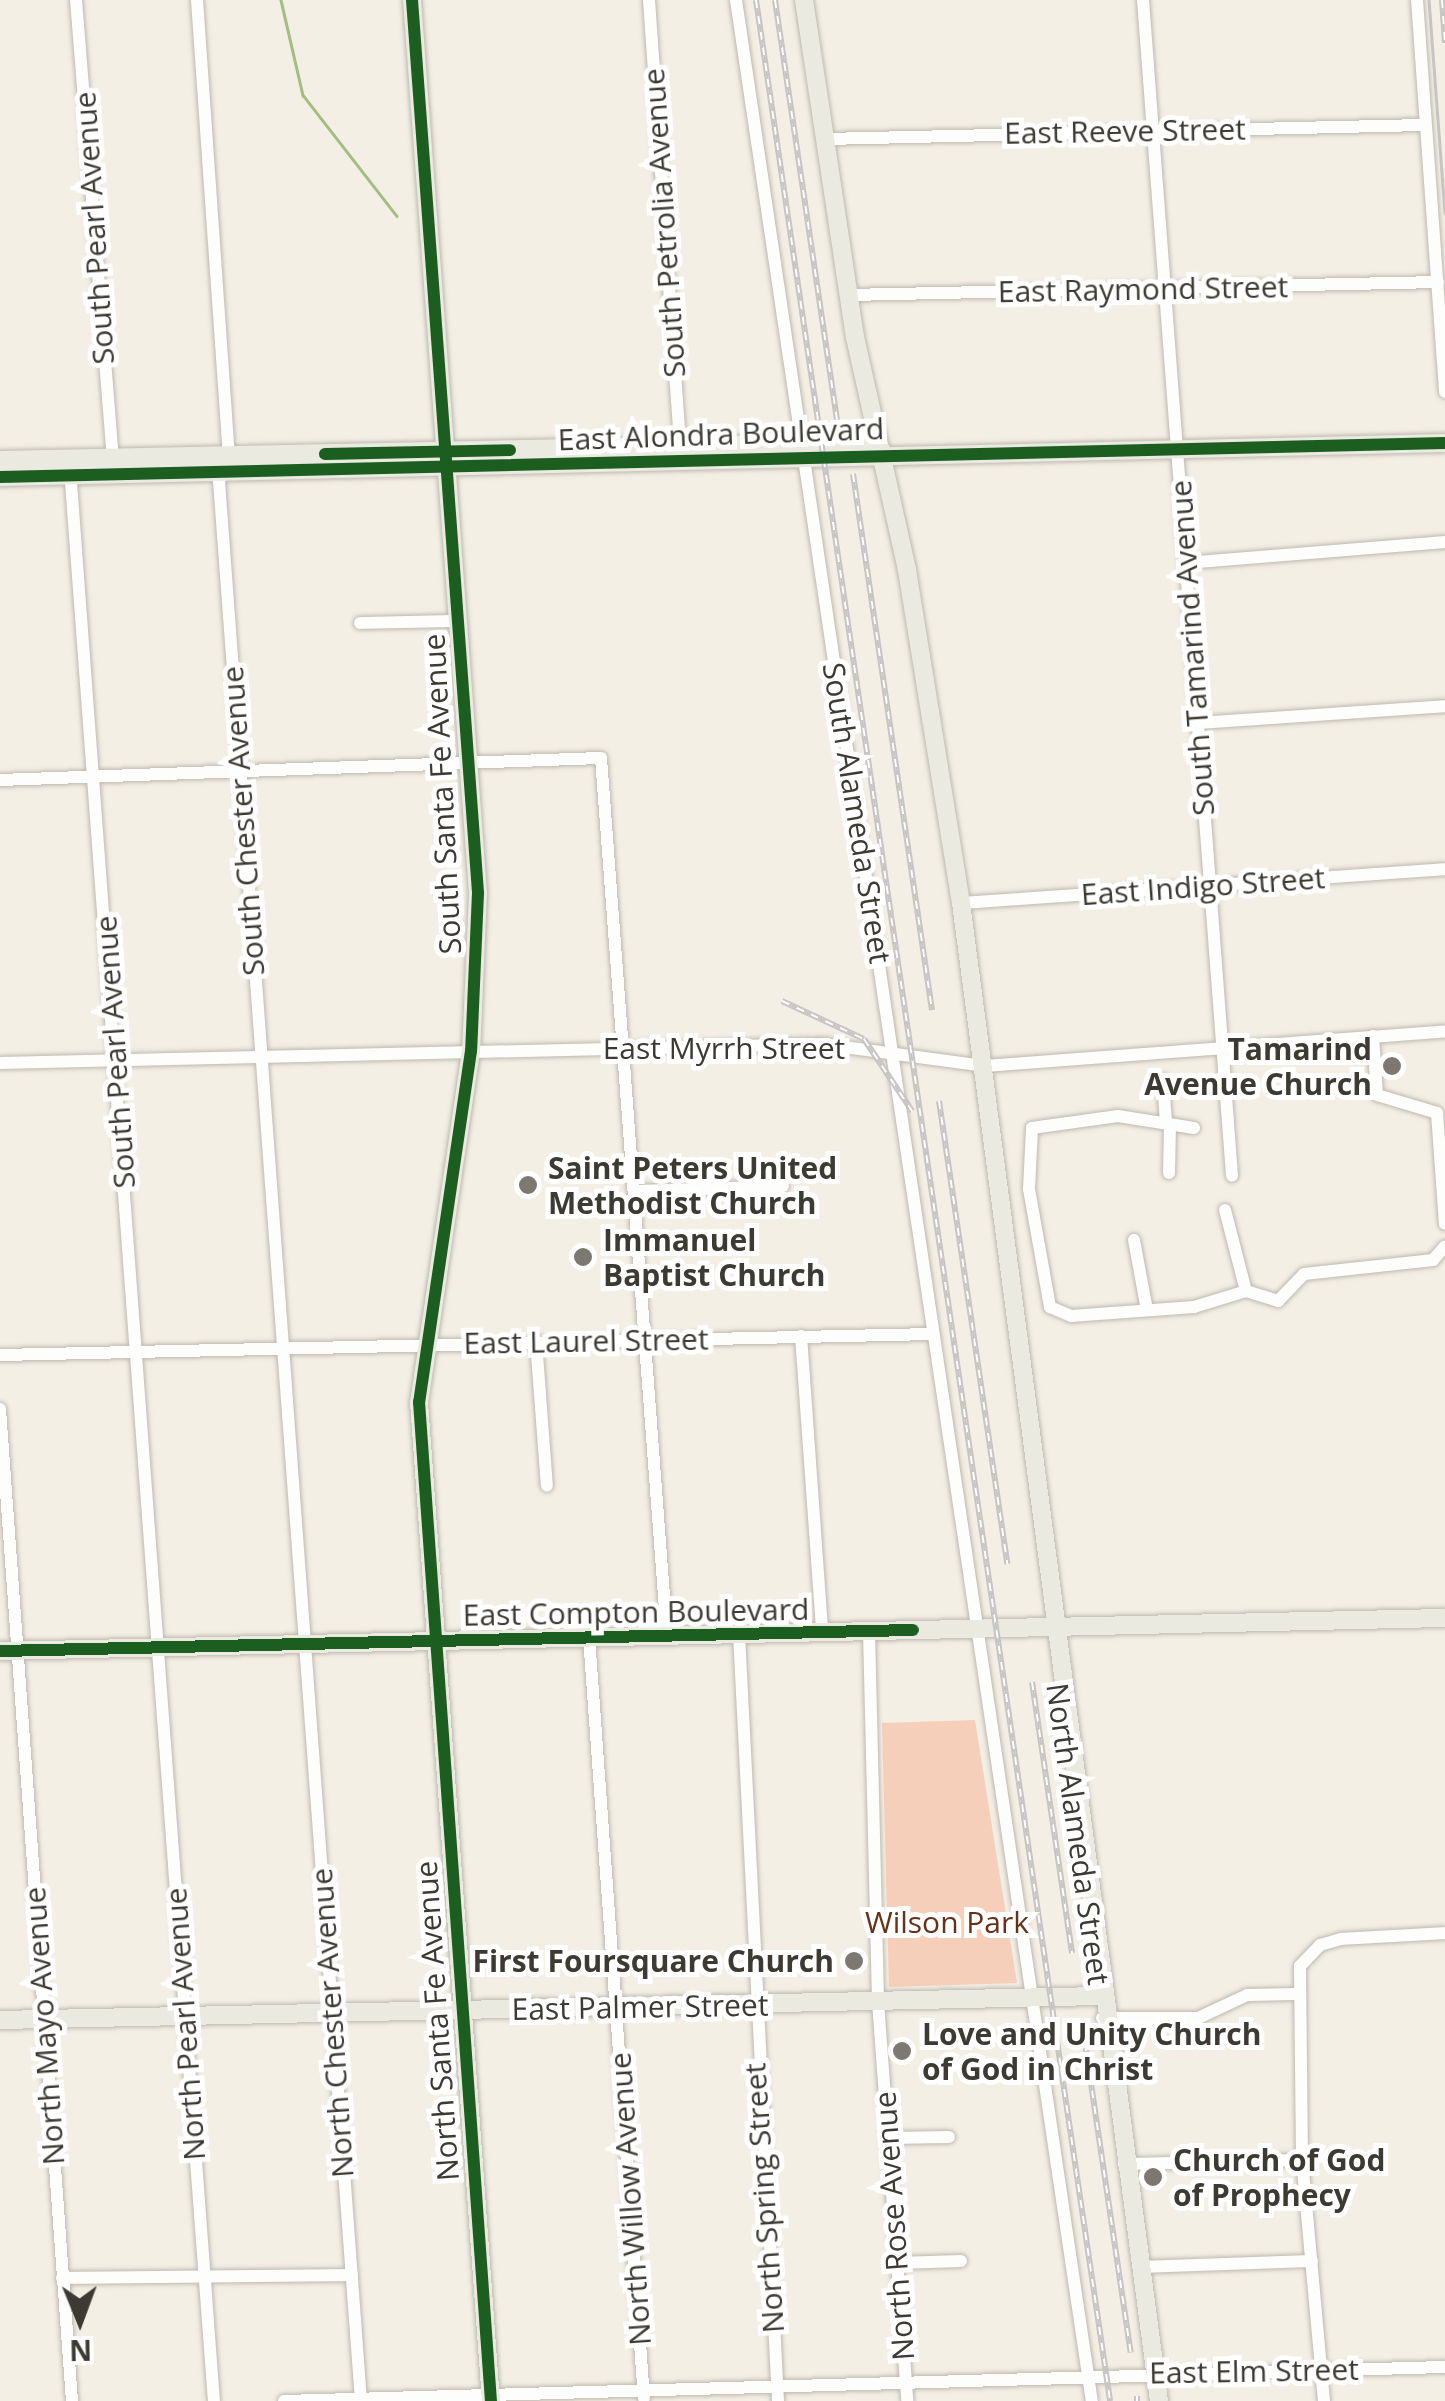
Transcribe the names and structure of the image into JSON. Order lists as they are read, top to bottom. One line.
{"streets":{"main road":["East Alondra Boulevard","South Santa Fe Avenue","East Compton Boulevard","North Alameda Street","East Palmer Street","North Santa Fe Avenue"],"street":["East Reeve Street","South Petrolia Avenue","South Pearl Avenue","East Raymond Street","South Tamarind Avenue","South Alameda Street","South Chester Avenue","East Indigo Street","East Myrrh Street","East Laurel Street","North Chester Avenue","North Pearl Avenue","North Mayo Avenue","North Spring Street","North Willow Avenue","North Rose Avenue","East Elm Street"]},"crossings":[["East Reeve Street","South Tamarind Avenue"],["South Petrolia Avenue","East Alondra Boulevard"],["South Pearl Avenue","East Alondra Boulevard"],["South Pearl Avenue","East Myrrh Street"],["South Pearl Avenue","East Laurel Street"],["South Pearl Avenue","East Compton Boulevard"],["South Pearl Avenue","North Pearl Avenue"],["East Raymond Street","South Tamarind Avenue"],["East Alondra Boulevard","South Tamarind Avenue"],["East Alondra Boulevard","South Santa Fe Avenue"],["East Alondra Boulevard","South Alameda Street"],["East Alondra Boulevard","South Chester Avenue"],["South Tamarind Avenue","East Indigo Street"],["South Tamarind Avenue","East Myrrh Street"],["South Santa Fe Avenue","East Myrrh Street"],["South Santa Fe Avenue","East Laurel Street"],["South Santa Fe Avenue","East Compton Boulevard"],["South Santa Fe Avenue","North Santa Fe Avenue"],["South Alameda Street","East Myrrh Street"],["South Alameda Street","East Laurel Street"],["South Alameda Street","East Compton Boulevard"],["South Chester Avenue","East Myrrh Street"],["South Chester Avenue","East Laurel Street"],["South Chester Avenue","East Compton Boulevard"],["South Chester Avenue","North Chester Avenue"],["East Compton Boulevard","North Alameda Street"],["East Compton Boulevard","North Santa Fe Avenue"],["East Compton Boulevard","North Chester Avenue"],["East Compton Boulevard","North Pearl Avenue"],["East Compton Boulevard","North Mayo Avenue"],["East Compton Boulevard","North Spring Street"],["East Compton Boulevard","North Willow Avenue"],["East Compton Boulevard","North Rose Avenue"],["North Alameda Street","East Palmer Street"],["North Alameda Street","East Elm Street"],["East Palmer Street","North Santa Fe Avenue"],["East Palmer Street","North Chester Avenue"],["East Palmer Street","North Pearl Avenue"],["East Palmer Street","North Mayo Avenue"],["East Palmer Street","North Spring Street"],["East Palmer Street","North Willow Avenue"],["East Palmer Street","North Rose Avenue"],["North Santa Fe Avenue","East Elm Street"],["North Chester Avenue","East Elm Street"],["North Spring Street","East Elm Street"],["North Willow Avenue","East Elm Street"],["North Rose Avenue","East Elm Street"]],"parks":["Wilson Park"],"places":["Tamarind Avenue Church","Saint Peters United Methodist Church","Immanuel Baptist Church","First Foursquare Church","Love and Unity Church of God in Christ","Church of God of Prophecy"],"north":"bottom"}
